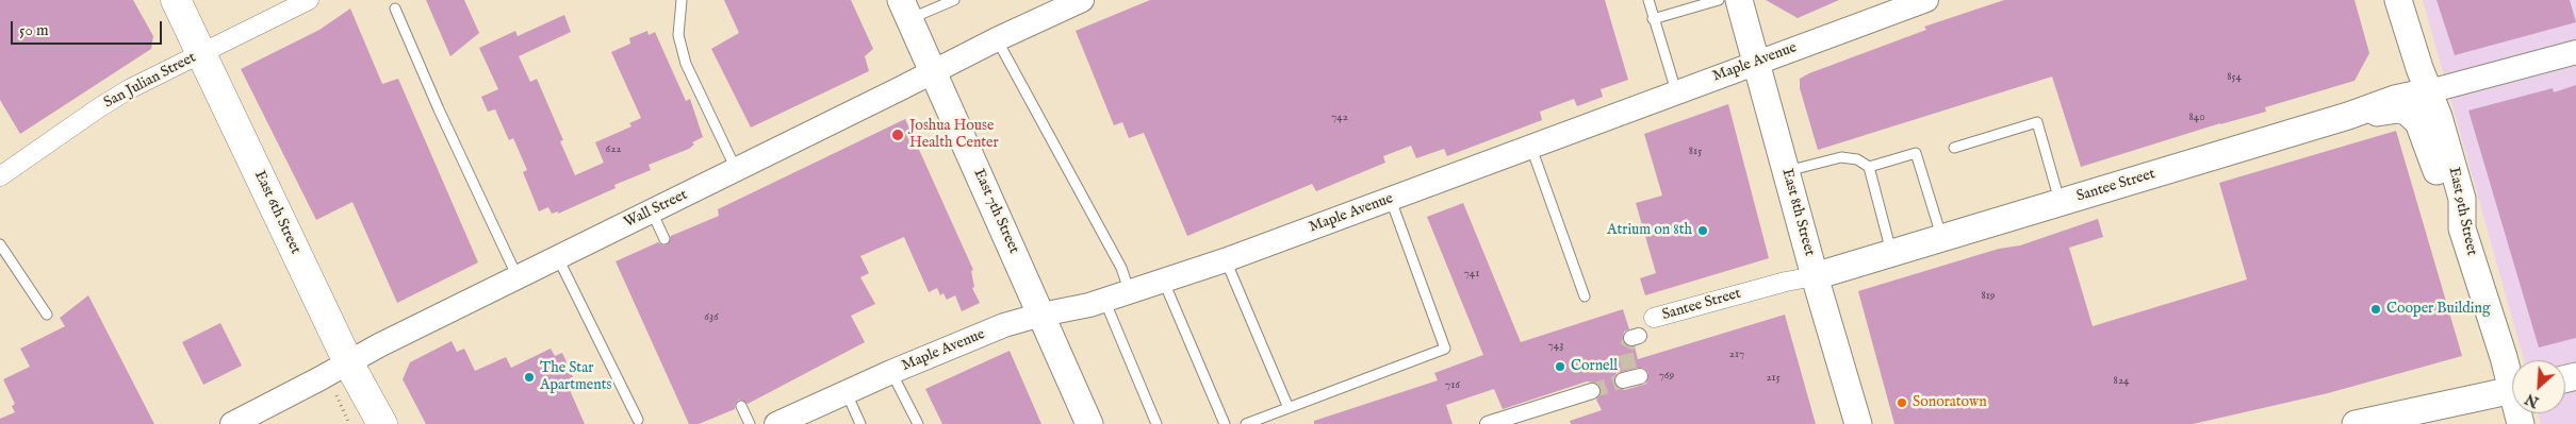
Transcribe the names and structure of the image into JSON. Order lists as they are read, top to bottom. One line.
{"streets":{"main road":["Santee Street","East 7th Street","East 9th Street","East 6th Street","East 8th Street"],"street":["Maple Avenue","San Julian Street","Wall Street"]},"crossings":[["Maple Avenue","East 7th Street"],["Maple Avenue","East 8th Street"],["San Julian Street","East 6th Street"],["Santee Street","East 9th Street"],["Santee Street","East 8th Street"],["Wall Street","East 7th Street"],["Wall Street","East 6th Street"]],"places":["Joshua House Health Center","Atrium on 8th","Cooper Building","Cornell","The Star Apartments","Sonoratown"],"house_numbers":["854","742","840","622","815","741","819","636","743","217","769","215","824","716"],"scale_bar":"50 m","north":"bottom left"}
